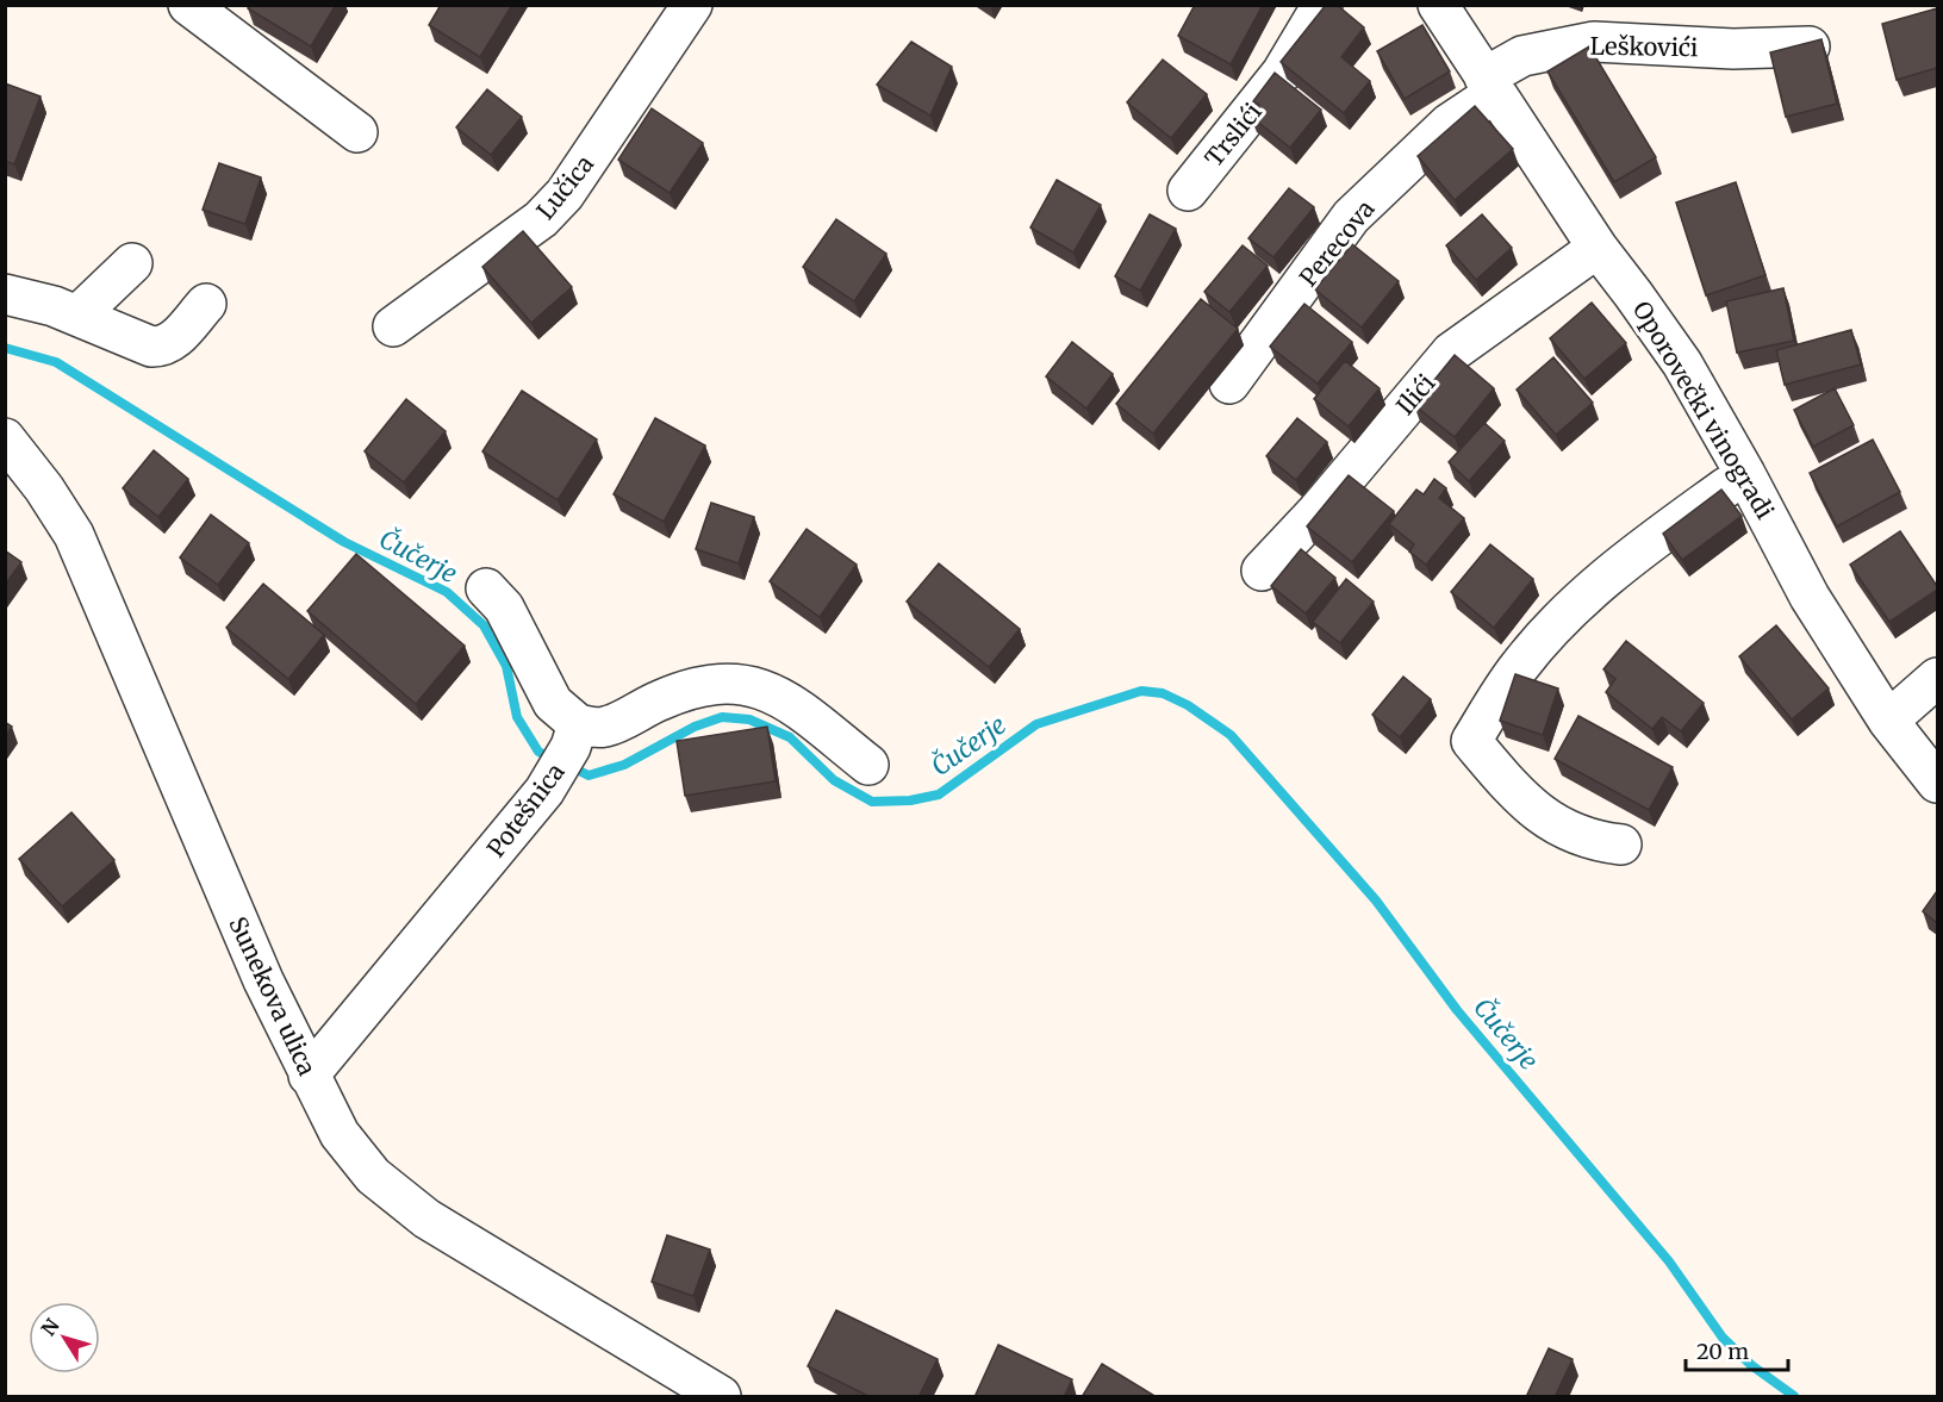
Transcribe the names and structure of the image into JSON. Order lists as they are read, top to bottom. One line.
{"streets":{"street":["Leškovići","Trslići","Lučica","Perecova","Ilići","Oporovečki vinogradi","Potešnica","Sunekova ulica"]},"crossings":[["Leškovići","Perecova"],["Leškovići","Oporovečki vinogradi"],["Perecova","Oporovečki vinogradi"],["Ilići","Oporovečki vinogradi"],["Potešnica","Sunekova ulica"]],"water":["Čučerje"],"scale_bar":"20 m","north":"top left"}
